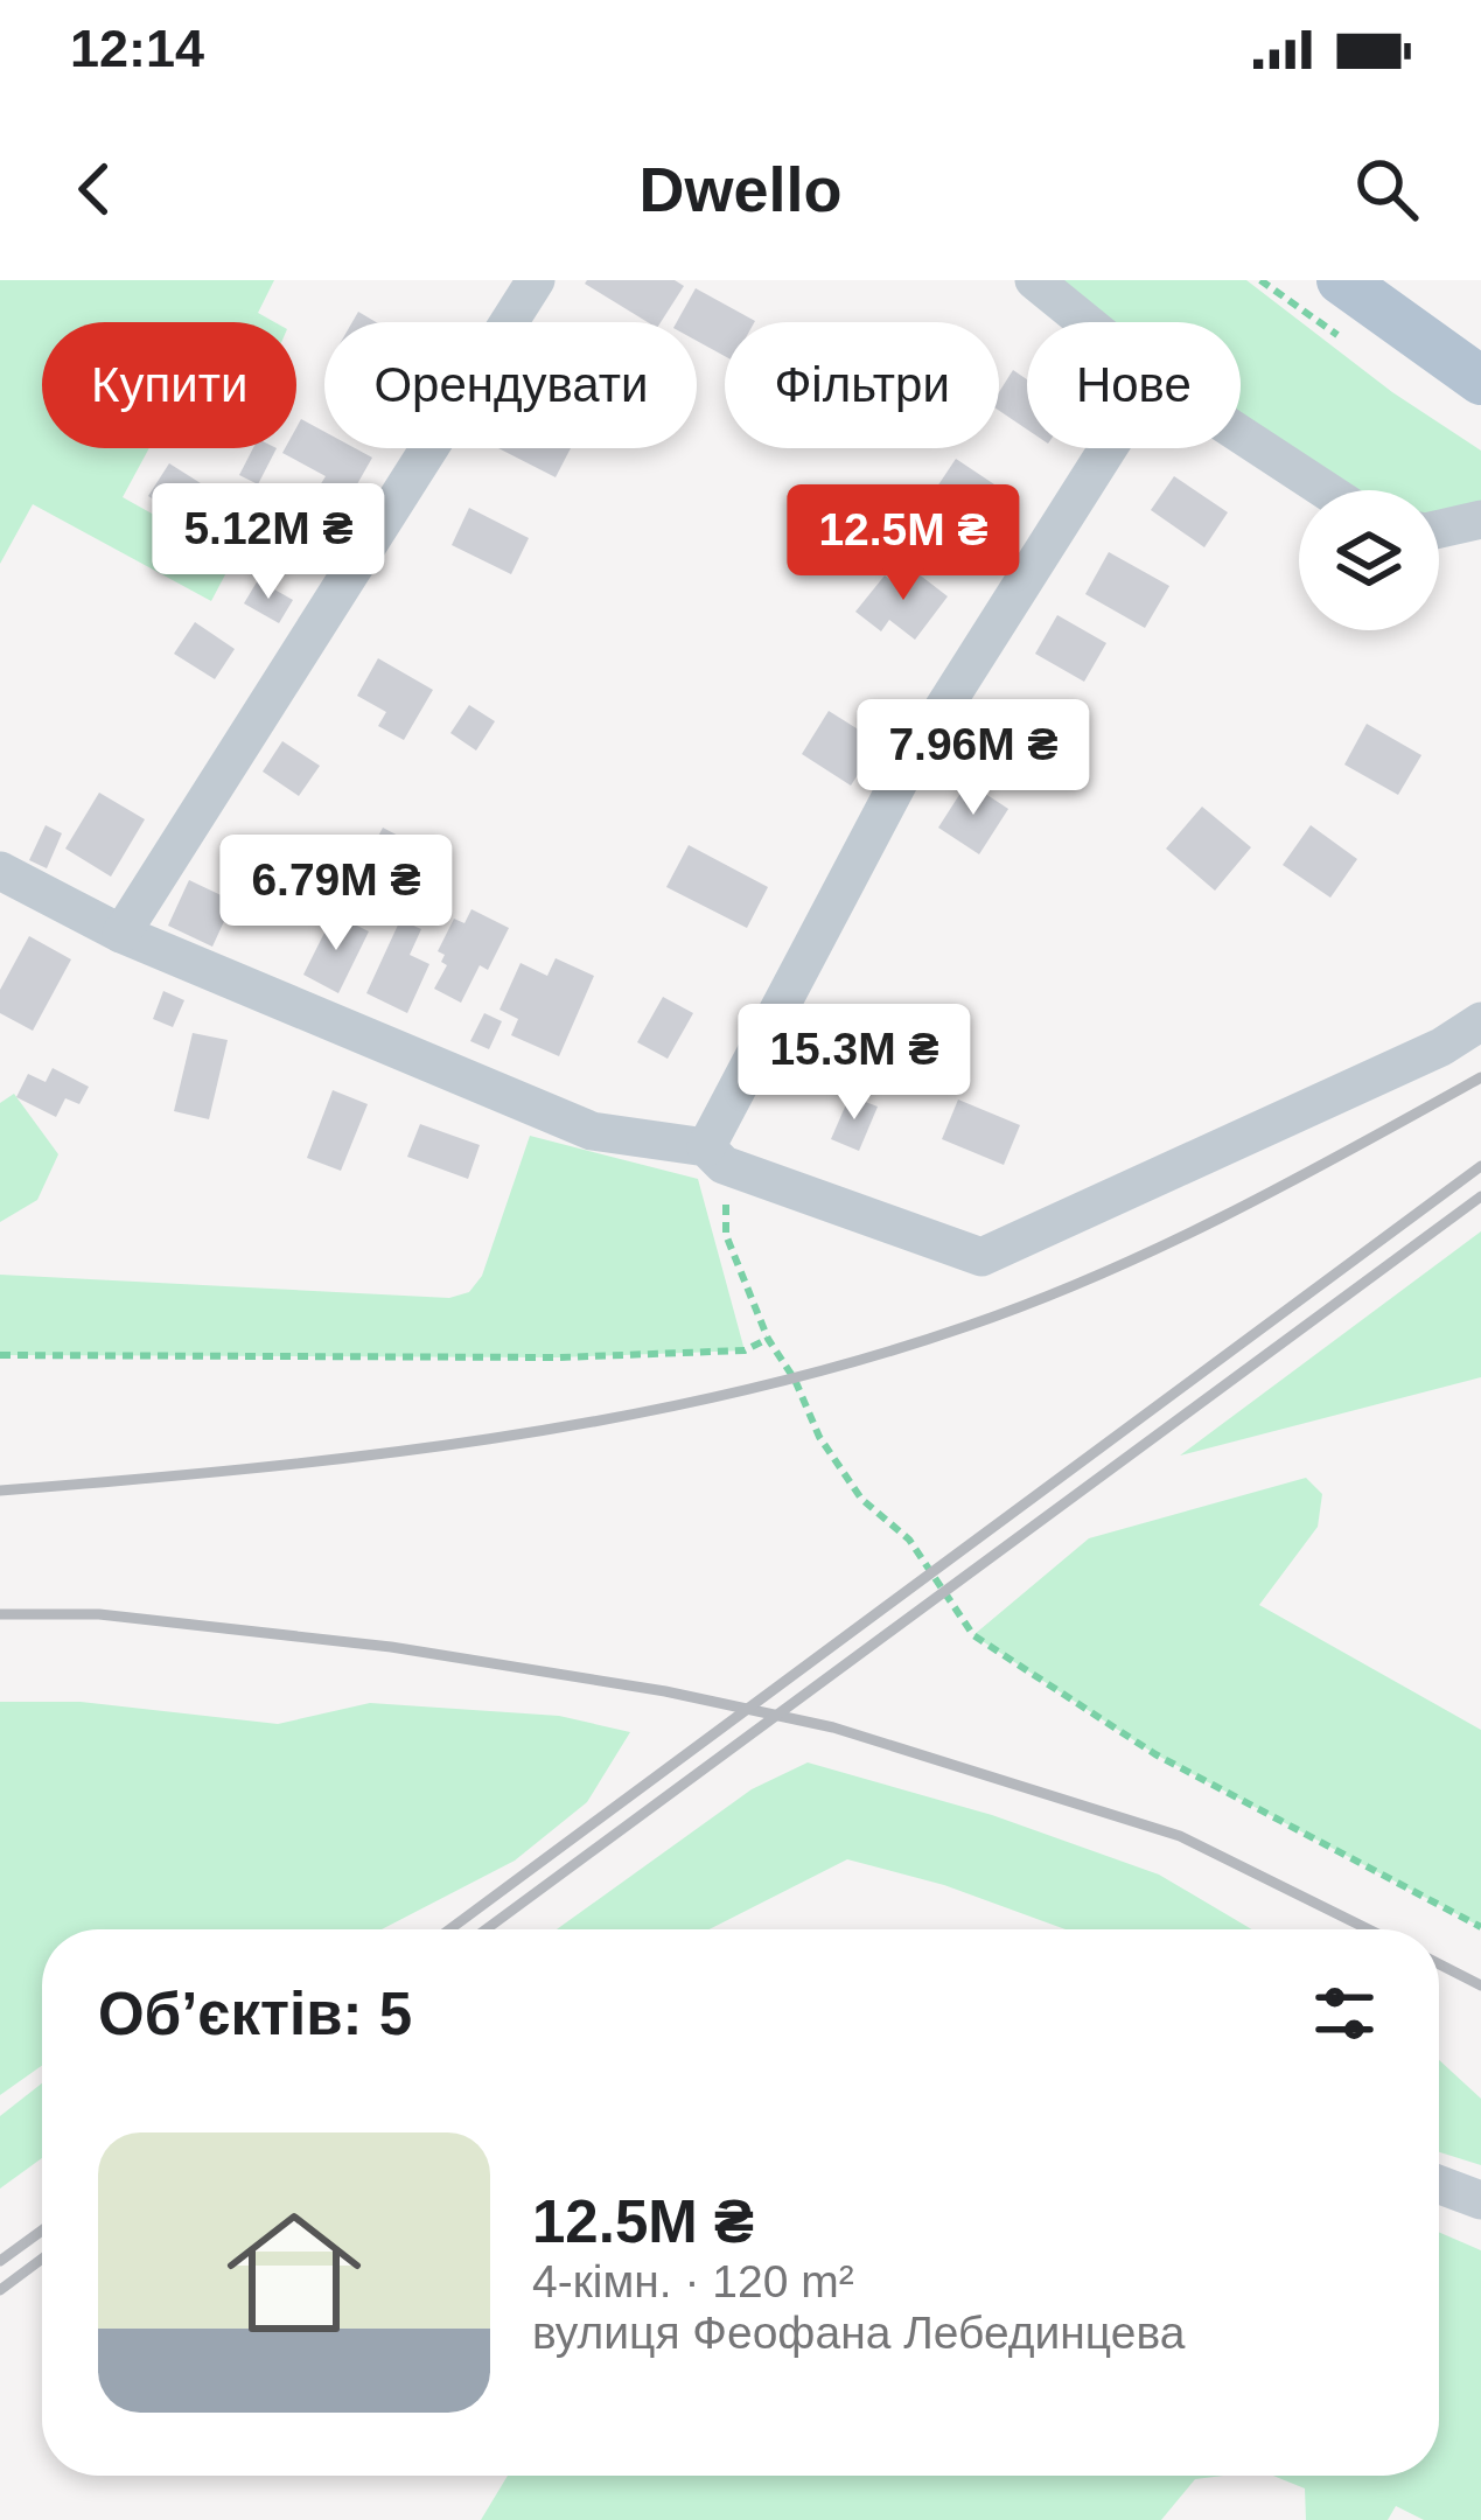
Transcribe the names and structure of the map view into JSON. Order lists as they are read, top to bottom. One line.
{"page":{"status":"12:14","header":"Dwello","chip":["Купити","Орендувати","Фільтри","Нове"],"price":["5.12M ₴","12.5M ₴","7.96M ₴","6.79M ₴","15.3M ₴"],"heading":"Об’єктів: 5","list":[{"name":"12.5M ₴","note":"4-кімн. · 120 m² · вулиця Феофана Лебединцева"}]}}
